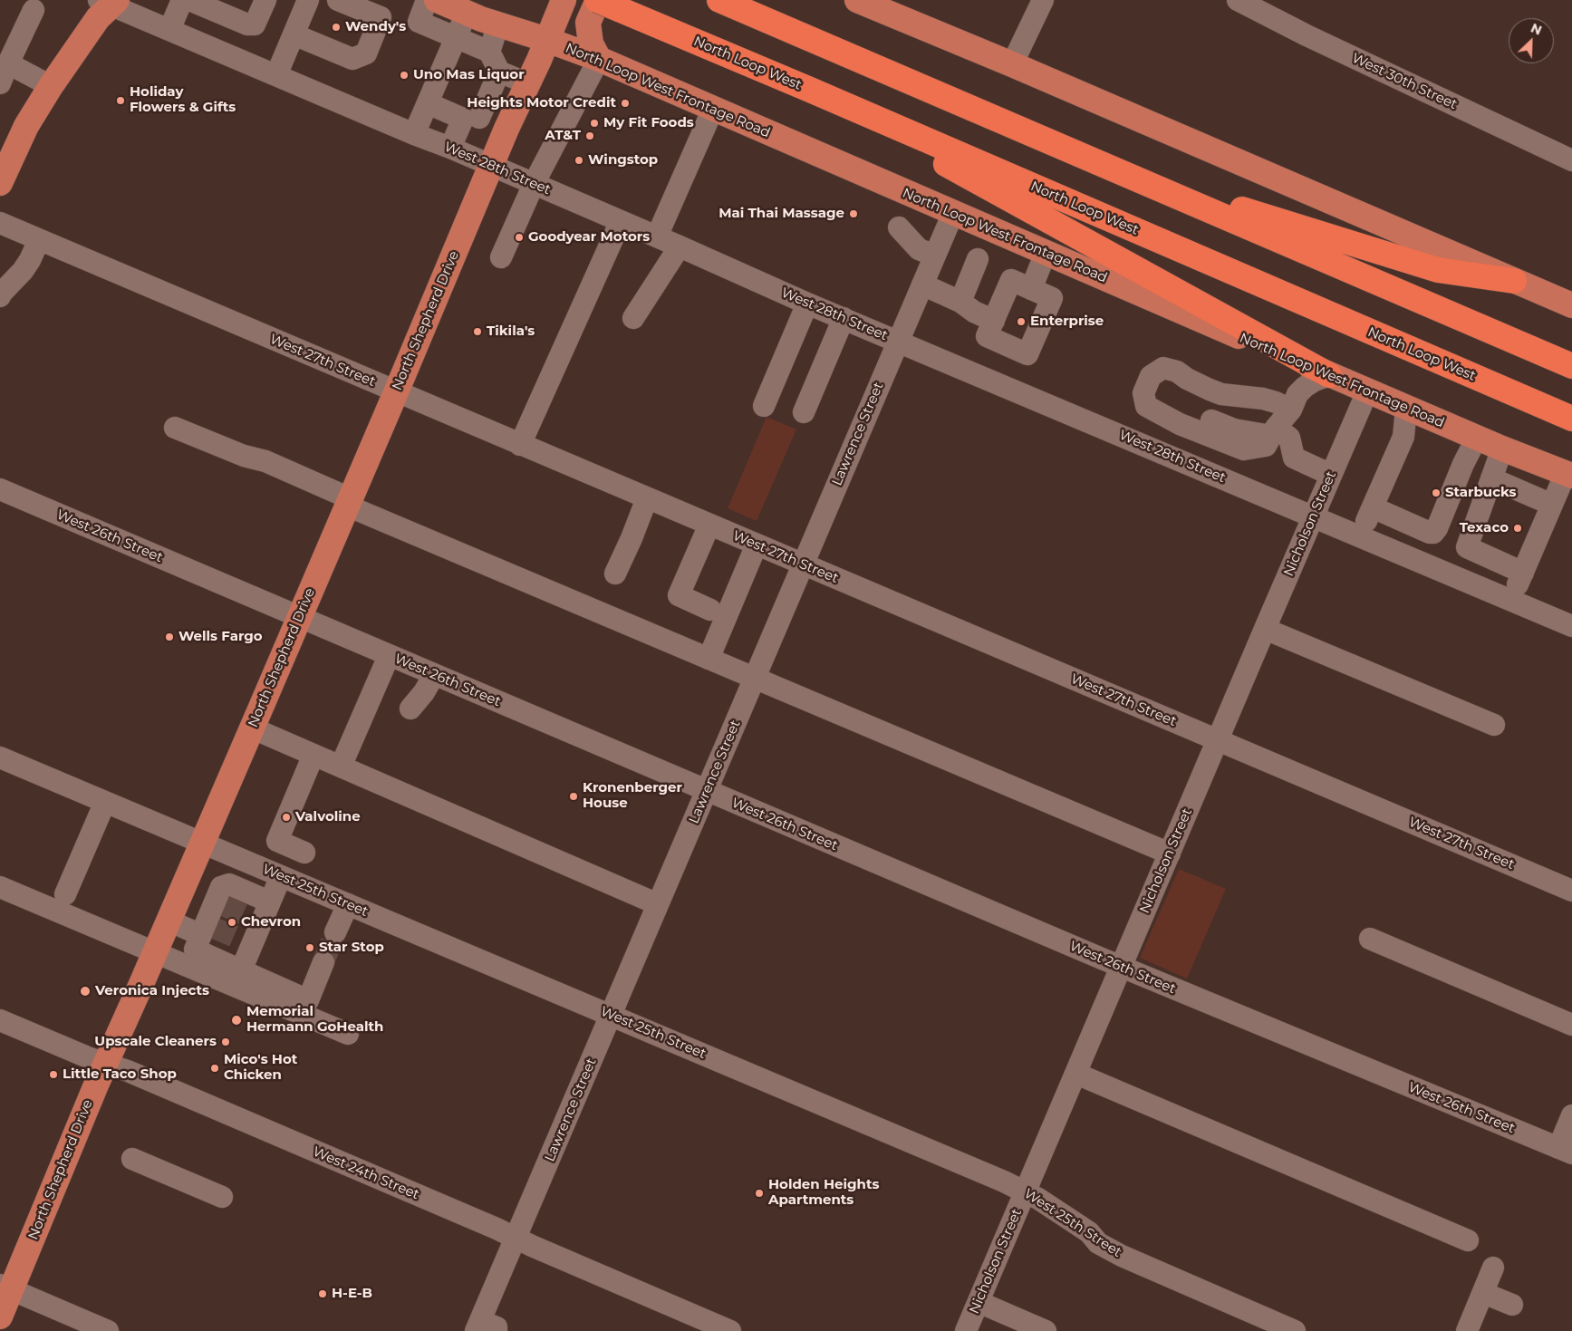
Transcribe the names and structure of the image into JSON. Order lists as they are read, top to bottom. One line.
{"streets":{"highway":["North Loop West"],"main road":["North Loop West Frontage Road","North Shepherd Drive"],"street":["West 30th Street","West 28th Street","West 27th Street","Lawrence Street","Nicholson Street","West 26th Street","West 25th Street","West 24th Street"]},"crossings":[["North Loop West Frontage Road","North Shepherd Drive"],["North Loop West Frontage Road","Lawrence Street"],["North Loop West Frontage Road","Nicholson Street"],["West 28th Street","North Shepherd Drive"],["West 28th Street","Lawrence Street"],["West 28th Street","Nicholson Street"],["North Shepherd Drive","West 27th Street"],["North Shepherd Drive","West 26th Street"],["North Shepherd Drive","West 25th Street"],["North Shepherd Drive","West 24th Street"],["West 27th Street","Lawrence Street"],["West 27th Street","Nicholson Street"],["Lawrence Street","West 26th Street"],["Lawrence Street","West 25th Street"],["Lawrence Street","West 24th Street"],["Nicholson Street","West 26th Street"],["Nicholson Street","West 25th Street"]],"places":["Wendy's","Uno Mas Liquor","Holiday Flowers & Gifts","Heights Motor Credit","My Fit Foods","AT&T","Wingstop","Mai Thai Massage","Goodyear Motors","Enterprise","Tikila's","Starbucks","Texaco","Wells Fargo","Kronenberger House","Valvoline","Chevron","Star Stop","Veronica Injects","Memorial Hermann GoHealth","Upscale Cleaners","Mico's Hot Chicken","Little Taco Shop","Holden Heights Apartments","H-E-B"],"north":"top right"}
